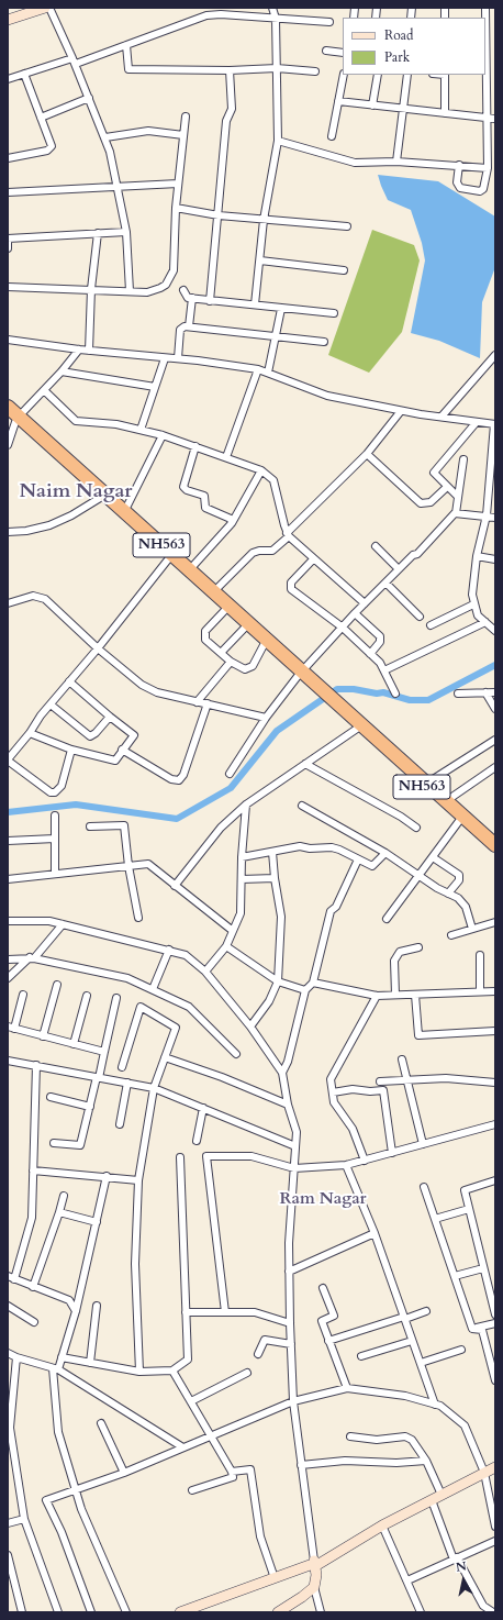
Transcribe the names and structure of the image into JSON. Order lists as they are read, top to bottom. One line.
{"streets":{"highway":["NH563"]},"districts":["Naim Nagar","Ram Nagar"],"legend":["Road","Park"],"north":"top"}
